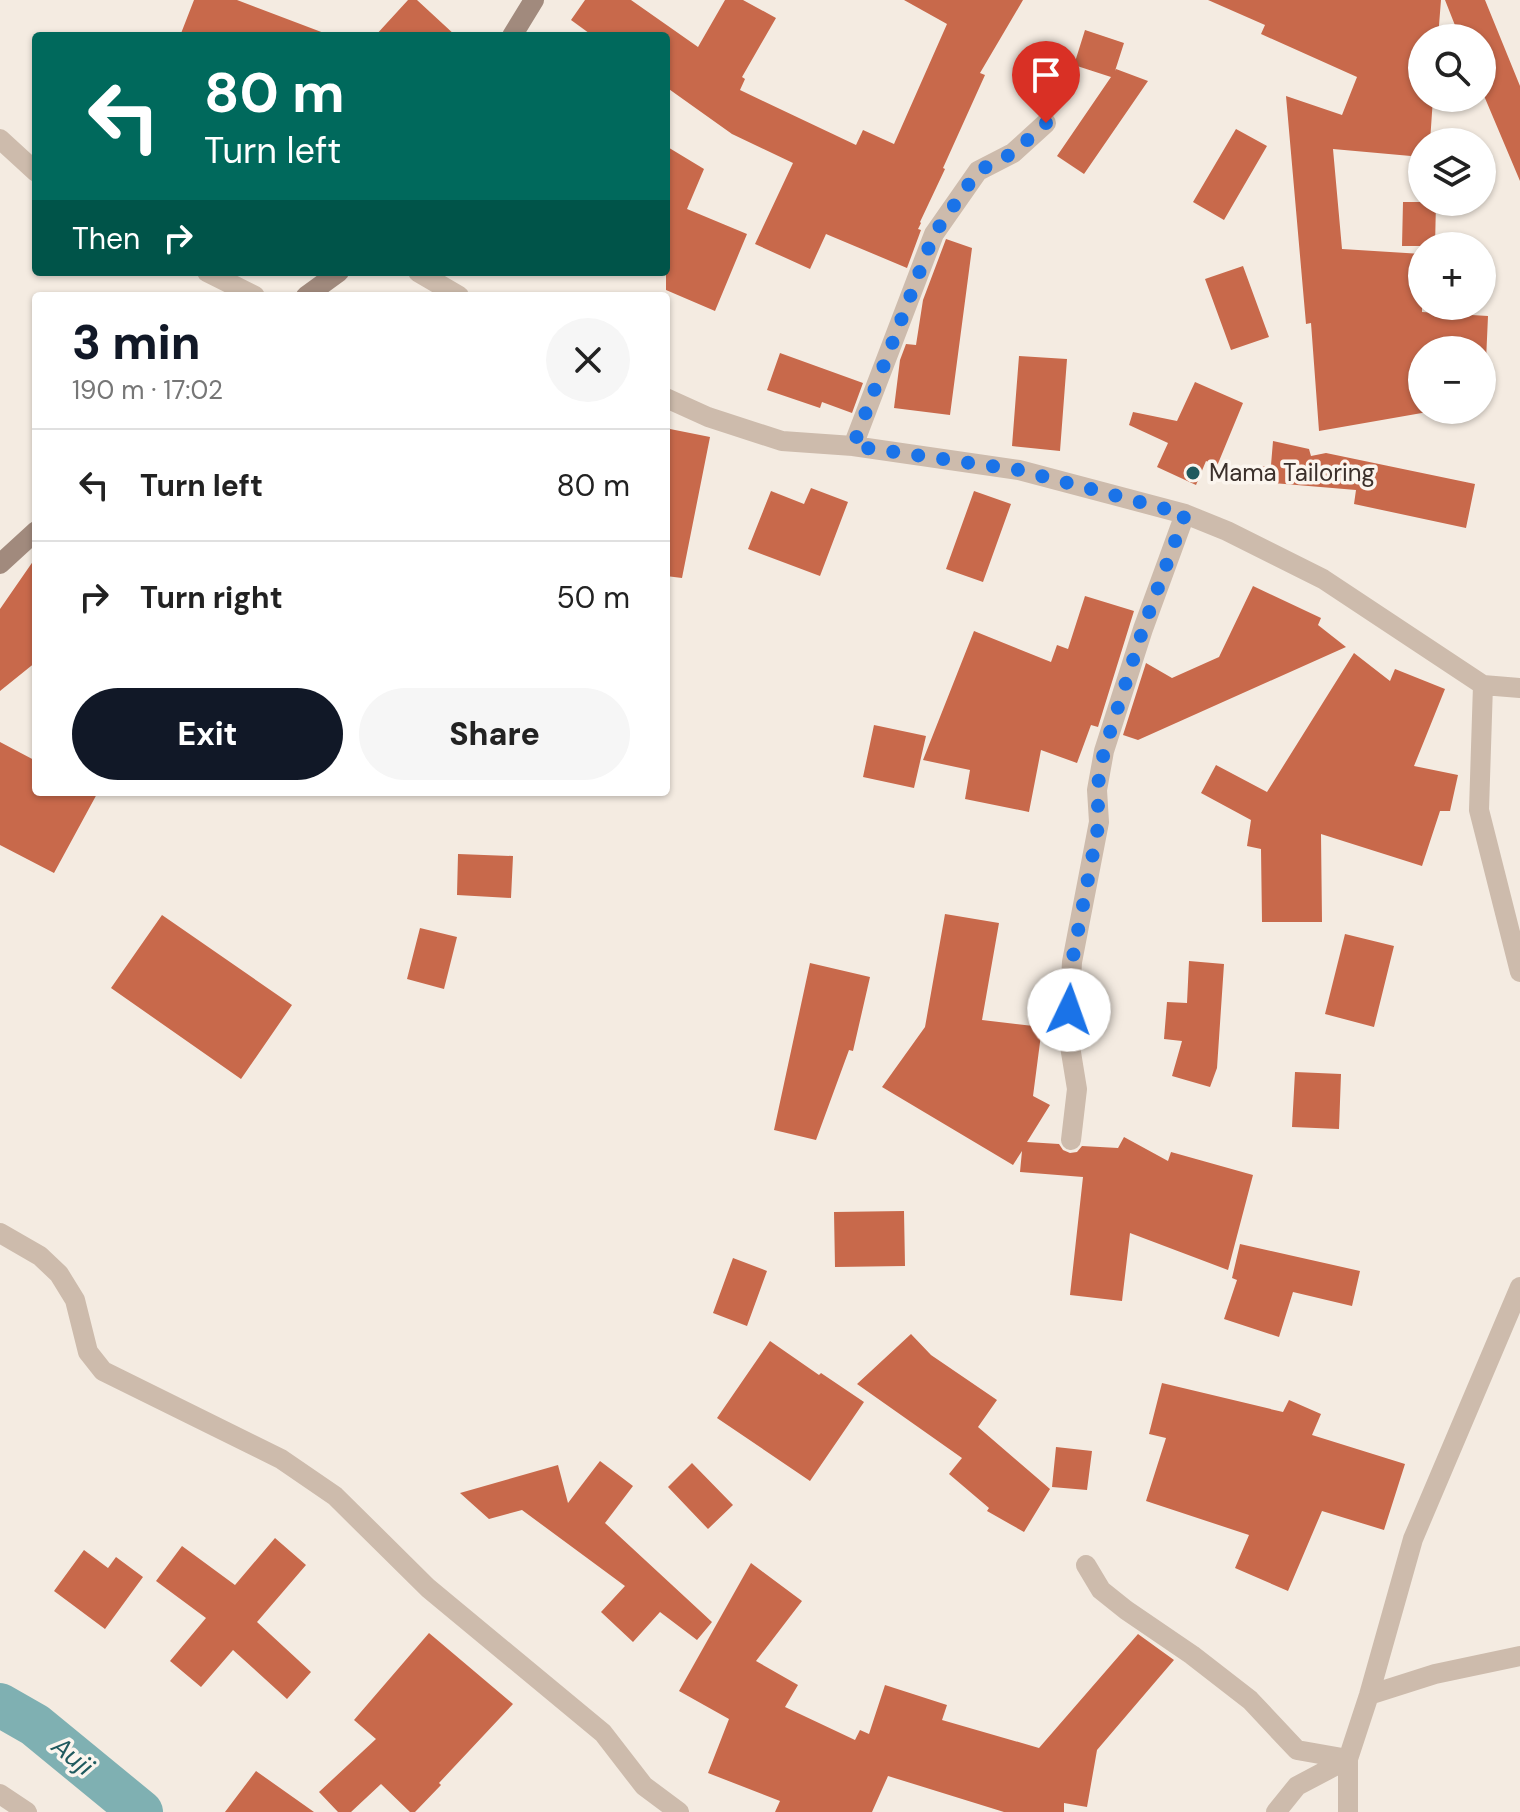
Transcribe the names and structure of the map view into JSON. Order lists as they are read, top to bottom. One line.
{"water":["Auji"],"places":["Mama Tailoring"],"page":{"map_buttons":["+","−"],"turn":["80 m","Turn left"],"then":"Then","heading":["3 min","190 m · 17:02"],"list":[{"name":"Turn left","value":"80 m"},{"name":"Turn right","value":"50 m"}],"buttons":["Exit","Share"]}}
